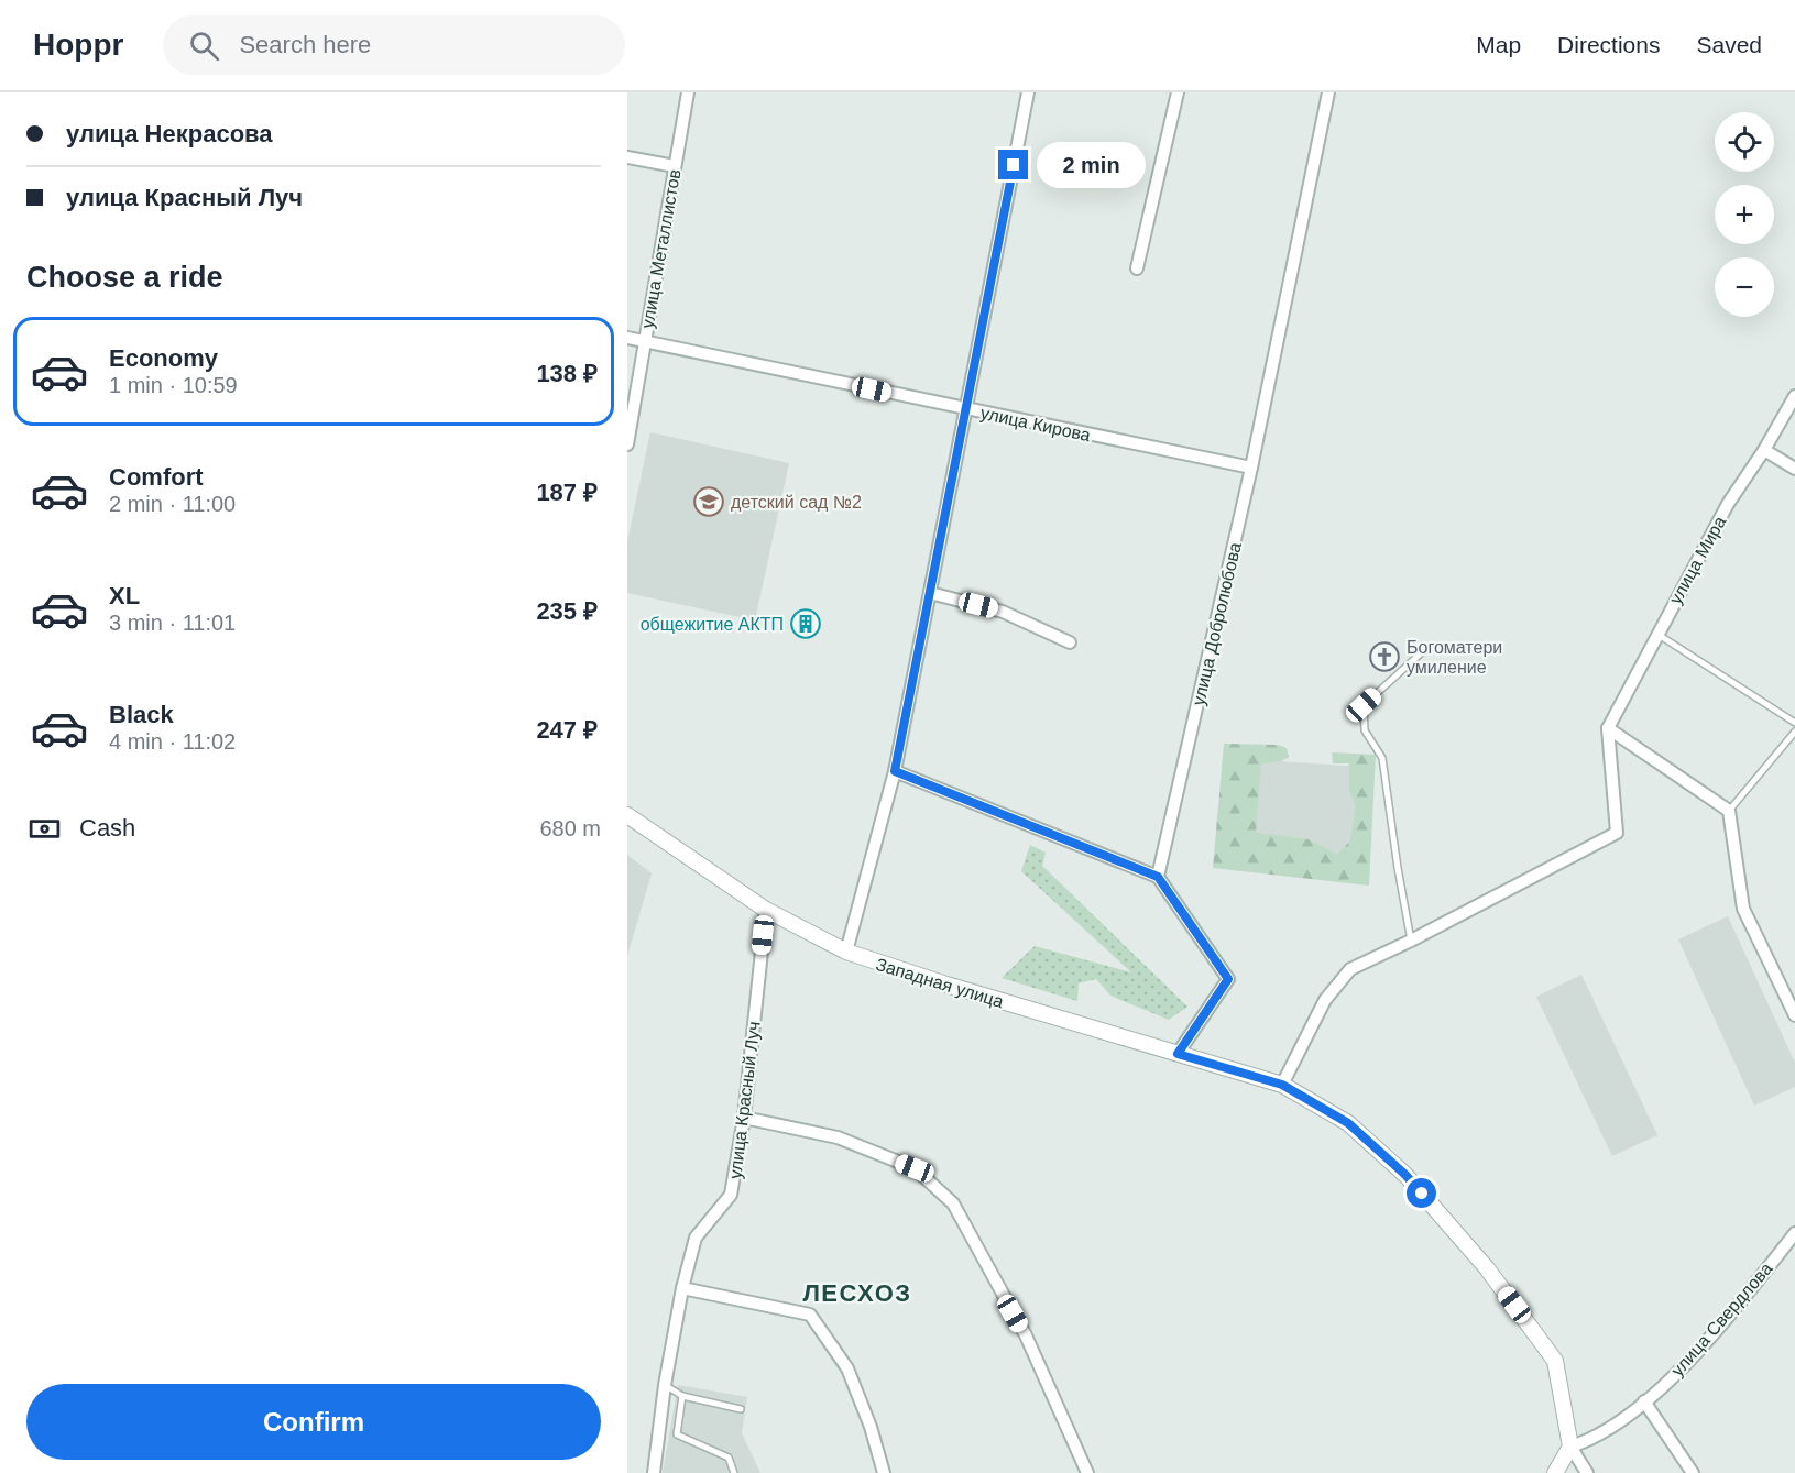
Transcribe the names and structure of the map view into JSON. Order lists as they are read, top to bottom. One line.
{"streets":{"street":["улица Металлистов","улица Кирова","улица Мира","улица Добролюбова","Западная улица","улица Красный Луч","улица Свердлова"]},"crossings":[["улица Металлистов","улица Кирова"],["улица Кирова","улица Добролюбова"],["Западная улица","улица Красный Луч"],["Западная улица","улица Свердлова"]],"districts":["ЛЕСХОЗ"],"places":{"school or university":["детский сад №2"],"building":["общежитие АКТП"],"church":["Богоматери умиление"]},"page":{"header":"Hoppr","search":"Search here","nav":["Map","Directions","Saved"],"banner":["улица Некрасова","улица Красный Луч"],"map_buttons":["+","−"],"bubble":"2 min","heading":"Choose a ride","list":[{"name":"Economy","note":"1 min · 10:59","value":"138 ₽"},{"name":"Comfort","note":"2 min · 11:00","value":"187 ₽"},{"name":"XL","note":"3 min · 11:01","value":"235 ₽"},{"name":"Black","note":"4 min · 11:02","value":"247 ₽"}],"pay":["Cash","680 m"],"buttons":"Confirm"}}
